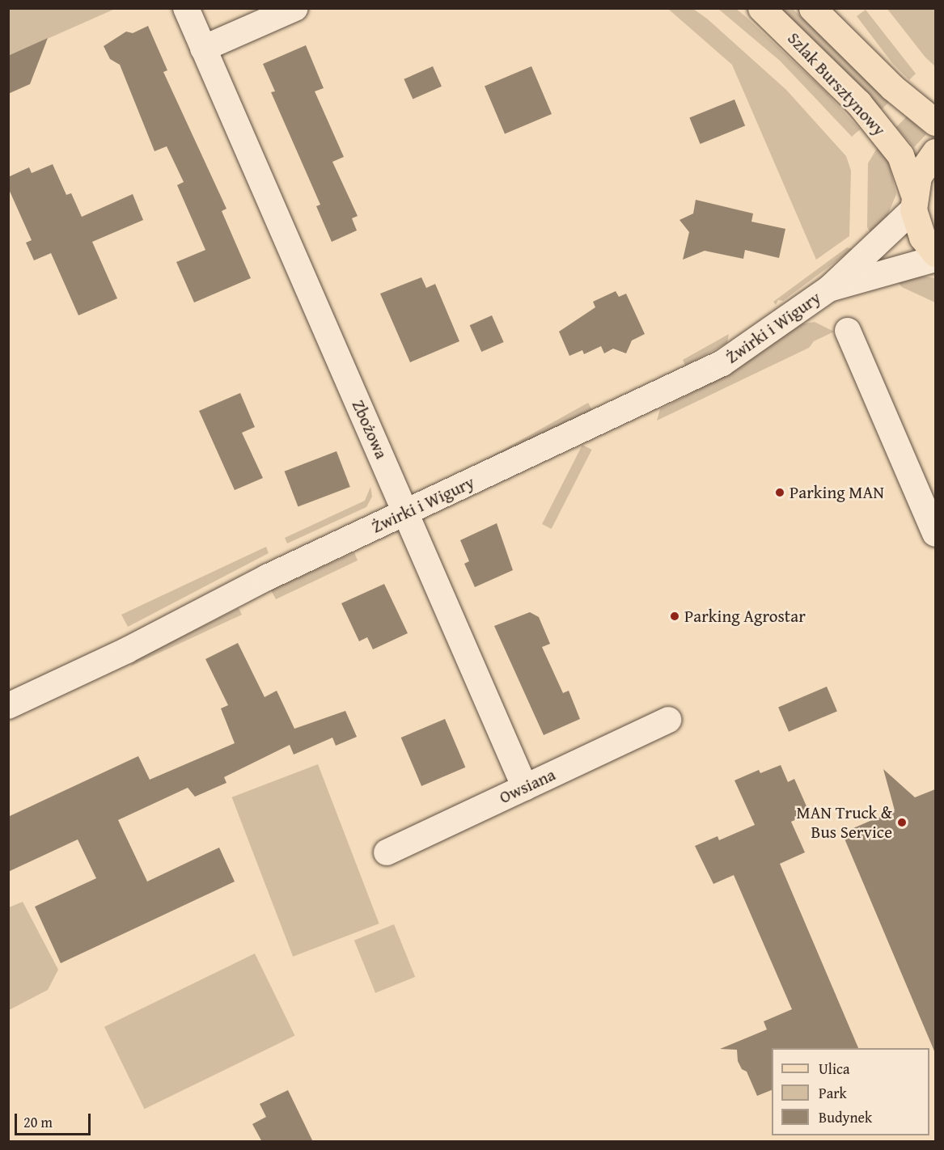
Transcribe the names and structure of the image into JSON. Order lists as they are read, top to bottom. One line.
{"streets":{"main road":["Szlak Bursztynowy"],"street":["Żwirki i Wigury","Zbożowa","Owsiana"]},"crossings":[["Szlak Bursztynowy","Żwirki i Wigury"],["Żwirki i Wigury","Zbożowa"],["Zbożowa","Owsiana"]],"places":["Parking MAN","Parking Agrostar","MAN Truck & Bus Service"],"legend":["Ulica","Park","Budynek"],"scale_bar":"20 m"}
